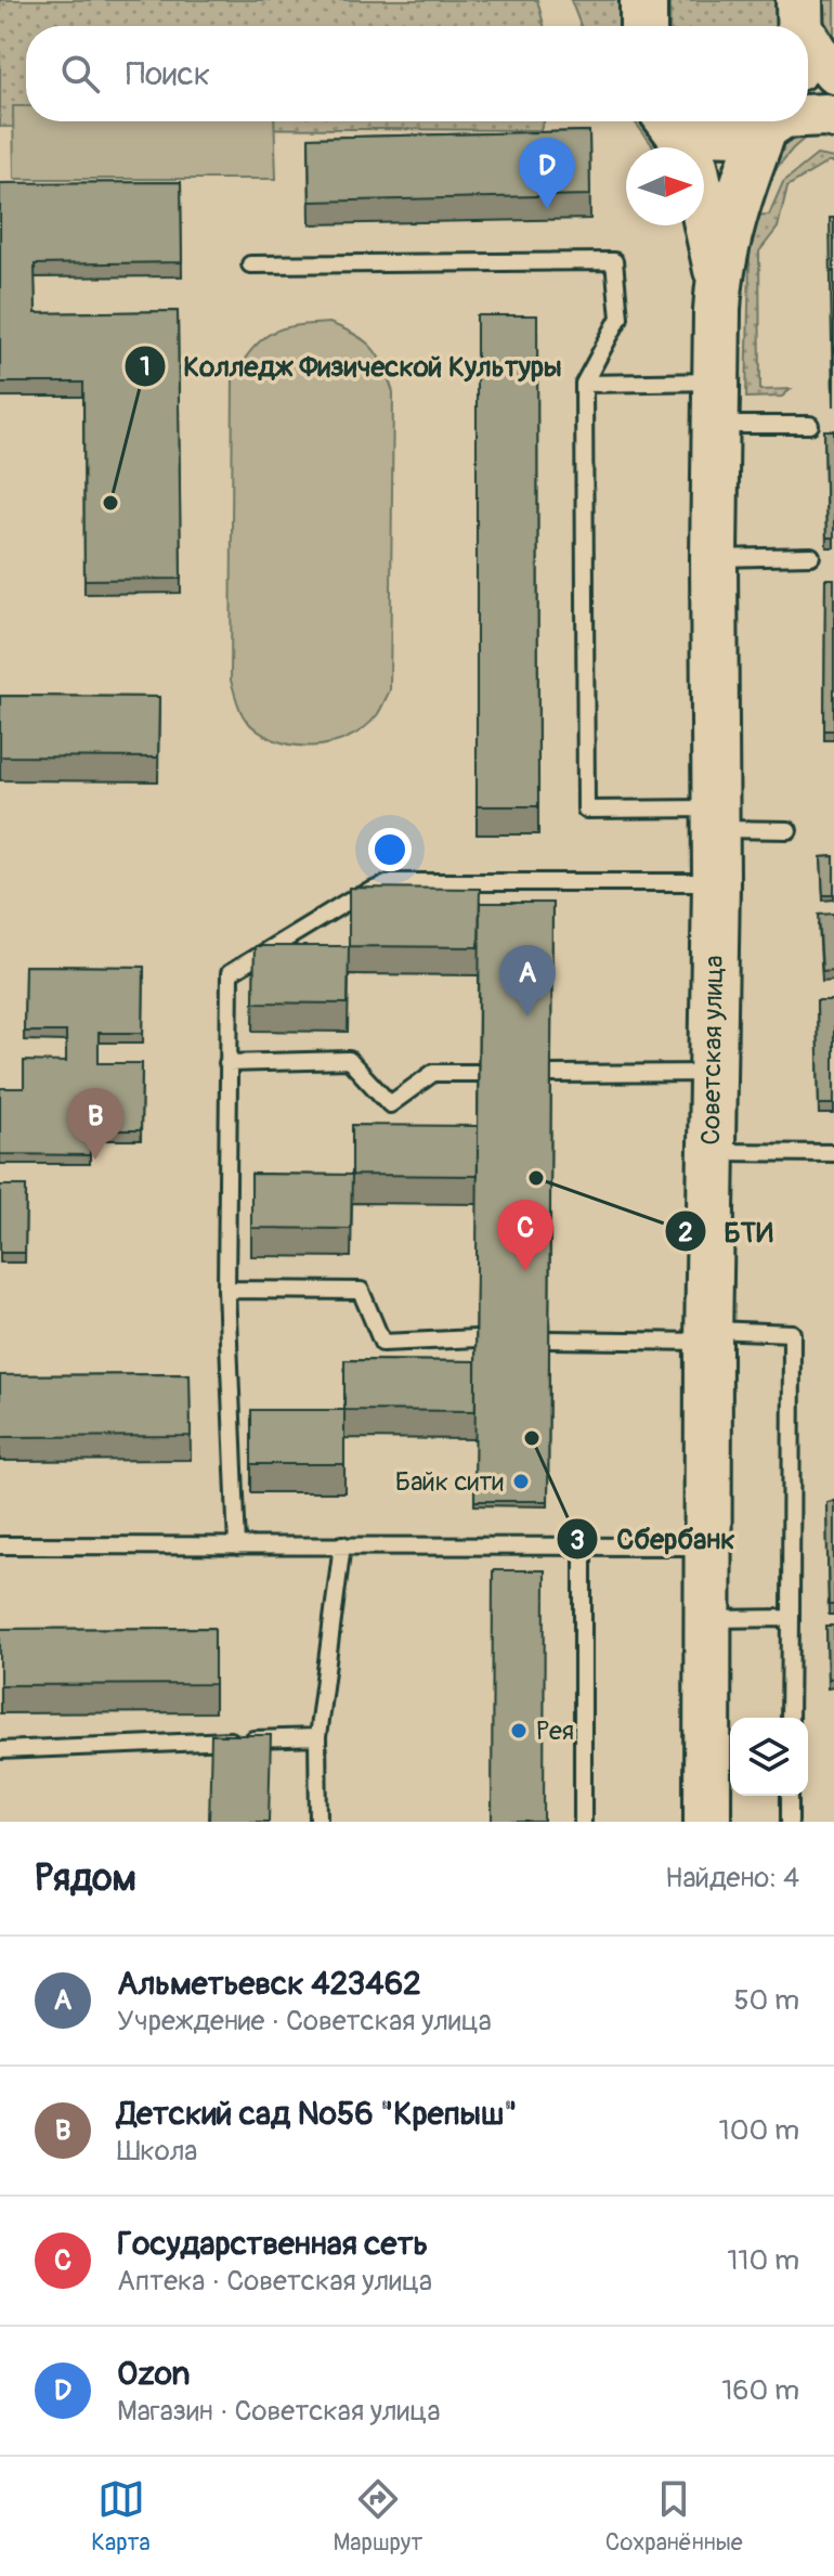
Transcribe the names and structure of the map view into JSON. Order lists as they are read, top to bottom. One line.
{"streets":{"main road":["Советская улица"]},"places":["Колледж Физической Культуры","БТИ","Сбербанк","Байк сити","Рея"],"north":"right","page":{"search":"Поиск","pins":["D","A","B","C"],"heading":["Рядом","Найдено: 4"],"list":[{"mark":"A","name":"Альметьевск 423462","note":"Учреждение · Советская улица","value":"50 m"},{"mark":"B","name":"Детский сад №56 \"Крепыш\"","note":"Школа","value":"100 m"},{"mark":"C","name":"Государственная сеть","note":"Аптека · Советская улица","value":"110 m"},{"mark":"D","name":"Ozon","note":"Магазин · Советская улица","value":"160 m"}],"nav":["Карта","Маршрут","Сохранённые"]}}
